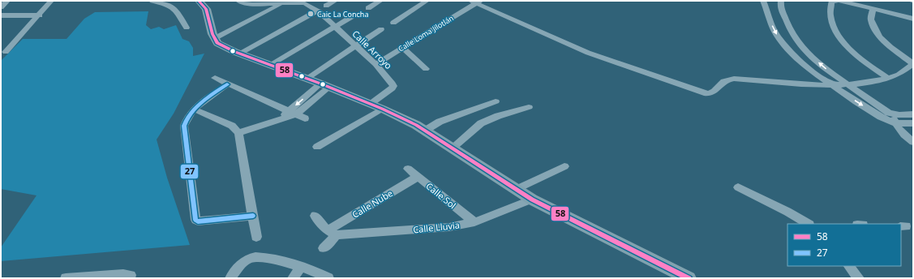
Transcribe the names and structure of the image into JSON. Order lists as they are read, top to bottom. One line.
{"streets":{"street":["Calle Loma Jilotlán","Calle Arroyo","Calle Sol","Calle Nube","Calle Lluvia"]},"crossings":[["Calle Loma Jilotlán","Calle Arroyo"],["Calle Sol","Calle Nube"],["Calle Sol","Calle Lluvia"],["Calle Nube","Calle Lluvia"]],"places":["Caic La Concha"],"lines":["transit line 58","transit line 27"],"legend":["58","27"]}
